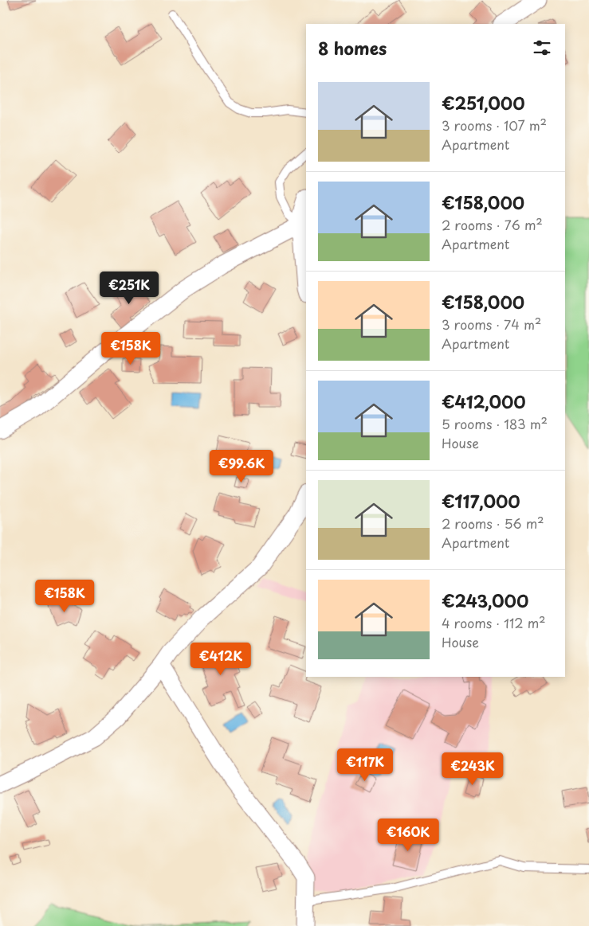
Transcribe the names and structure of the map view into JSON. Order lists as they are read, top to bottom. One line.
{"page":{"heading":"8 homes","list":[{"name":"€251,000","note":"3 rooms · 107 m² · Apartment"},{"name":"€158,000","note":"2 rooms · 76 m² · Apartment"},{"name":"€158,000","note":"3 rooms · 74 m² · Apartment"},{"name":"€412,000","note":"5 rooms · 183 m² · House"},{"name":"€117,000","note":"2 rooms · 56 m² · Apartment"},{"name":"€243,000","note":"4 rooms · 112 m² · House"}],"price":["€251K","€158K","€99.6K","€158K","€412K","€117K","€243K","€160K"]}}
